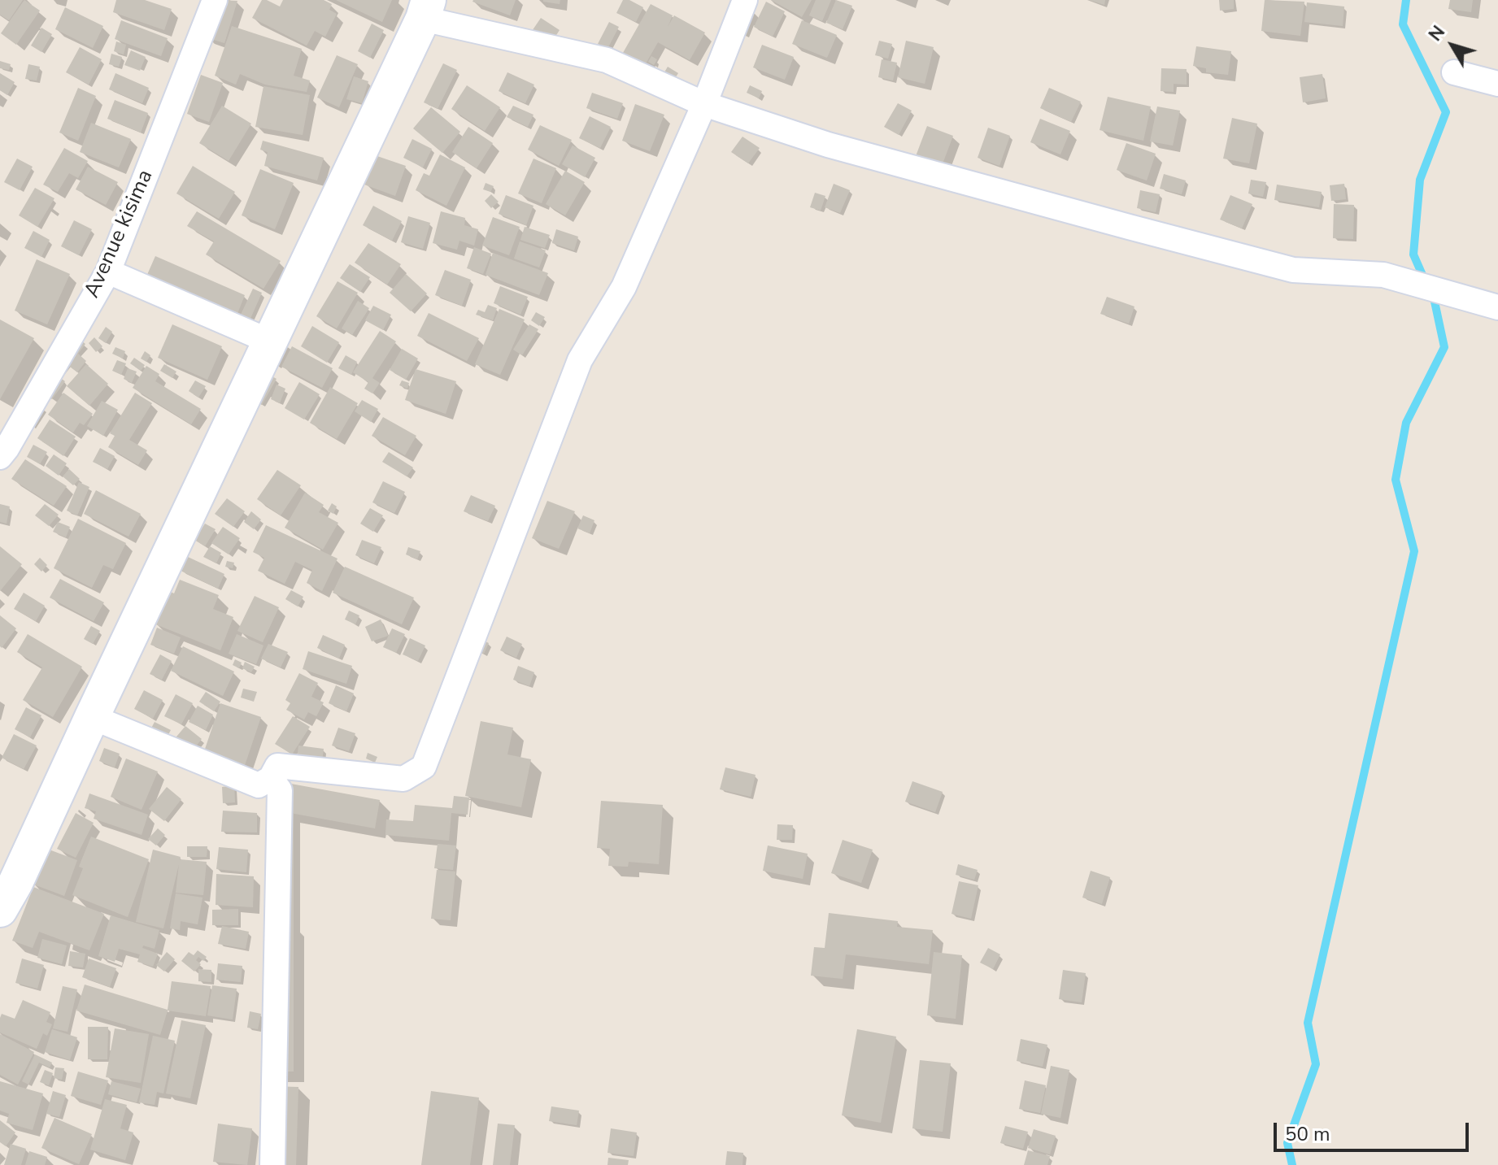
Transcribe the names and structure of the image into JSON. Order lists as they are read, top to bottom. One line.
{"streets":{"street":["Avenue kisima"]},"scale_bar":"50 m","north":"top left"}
